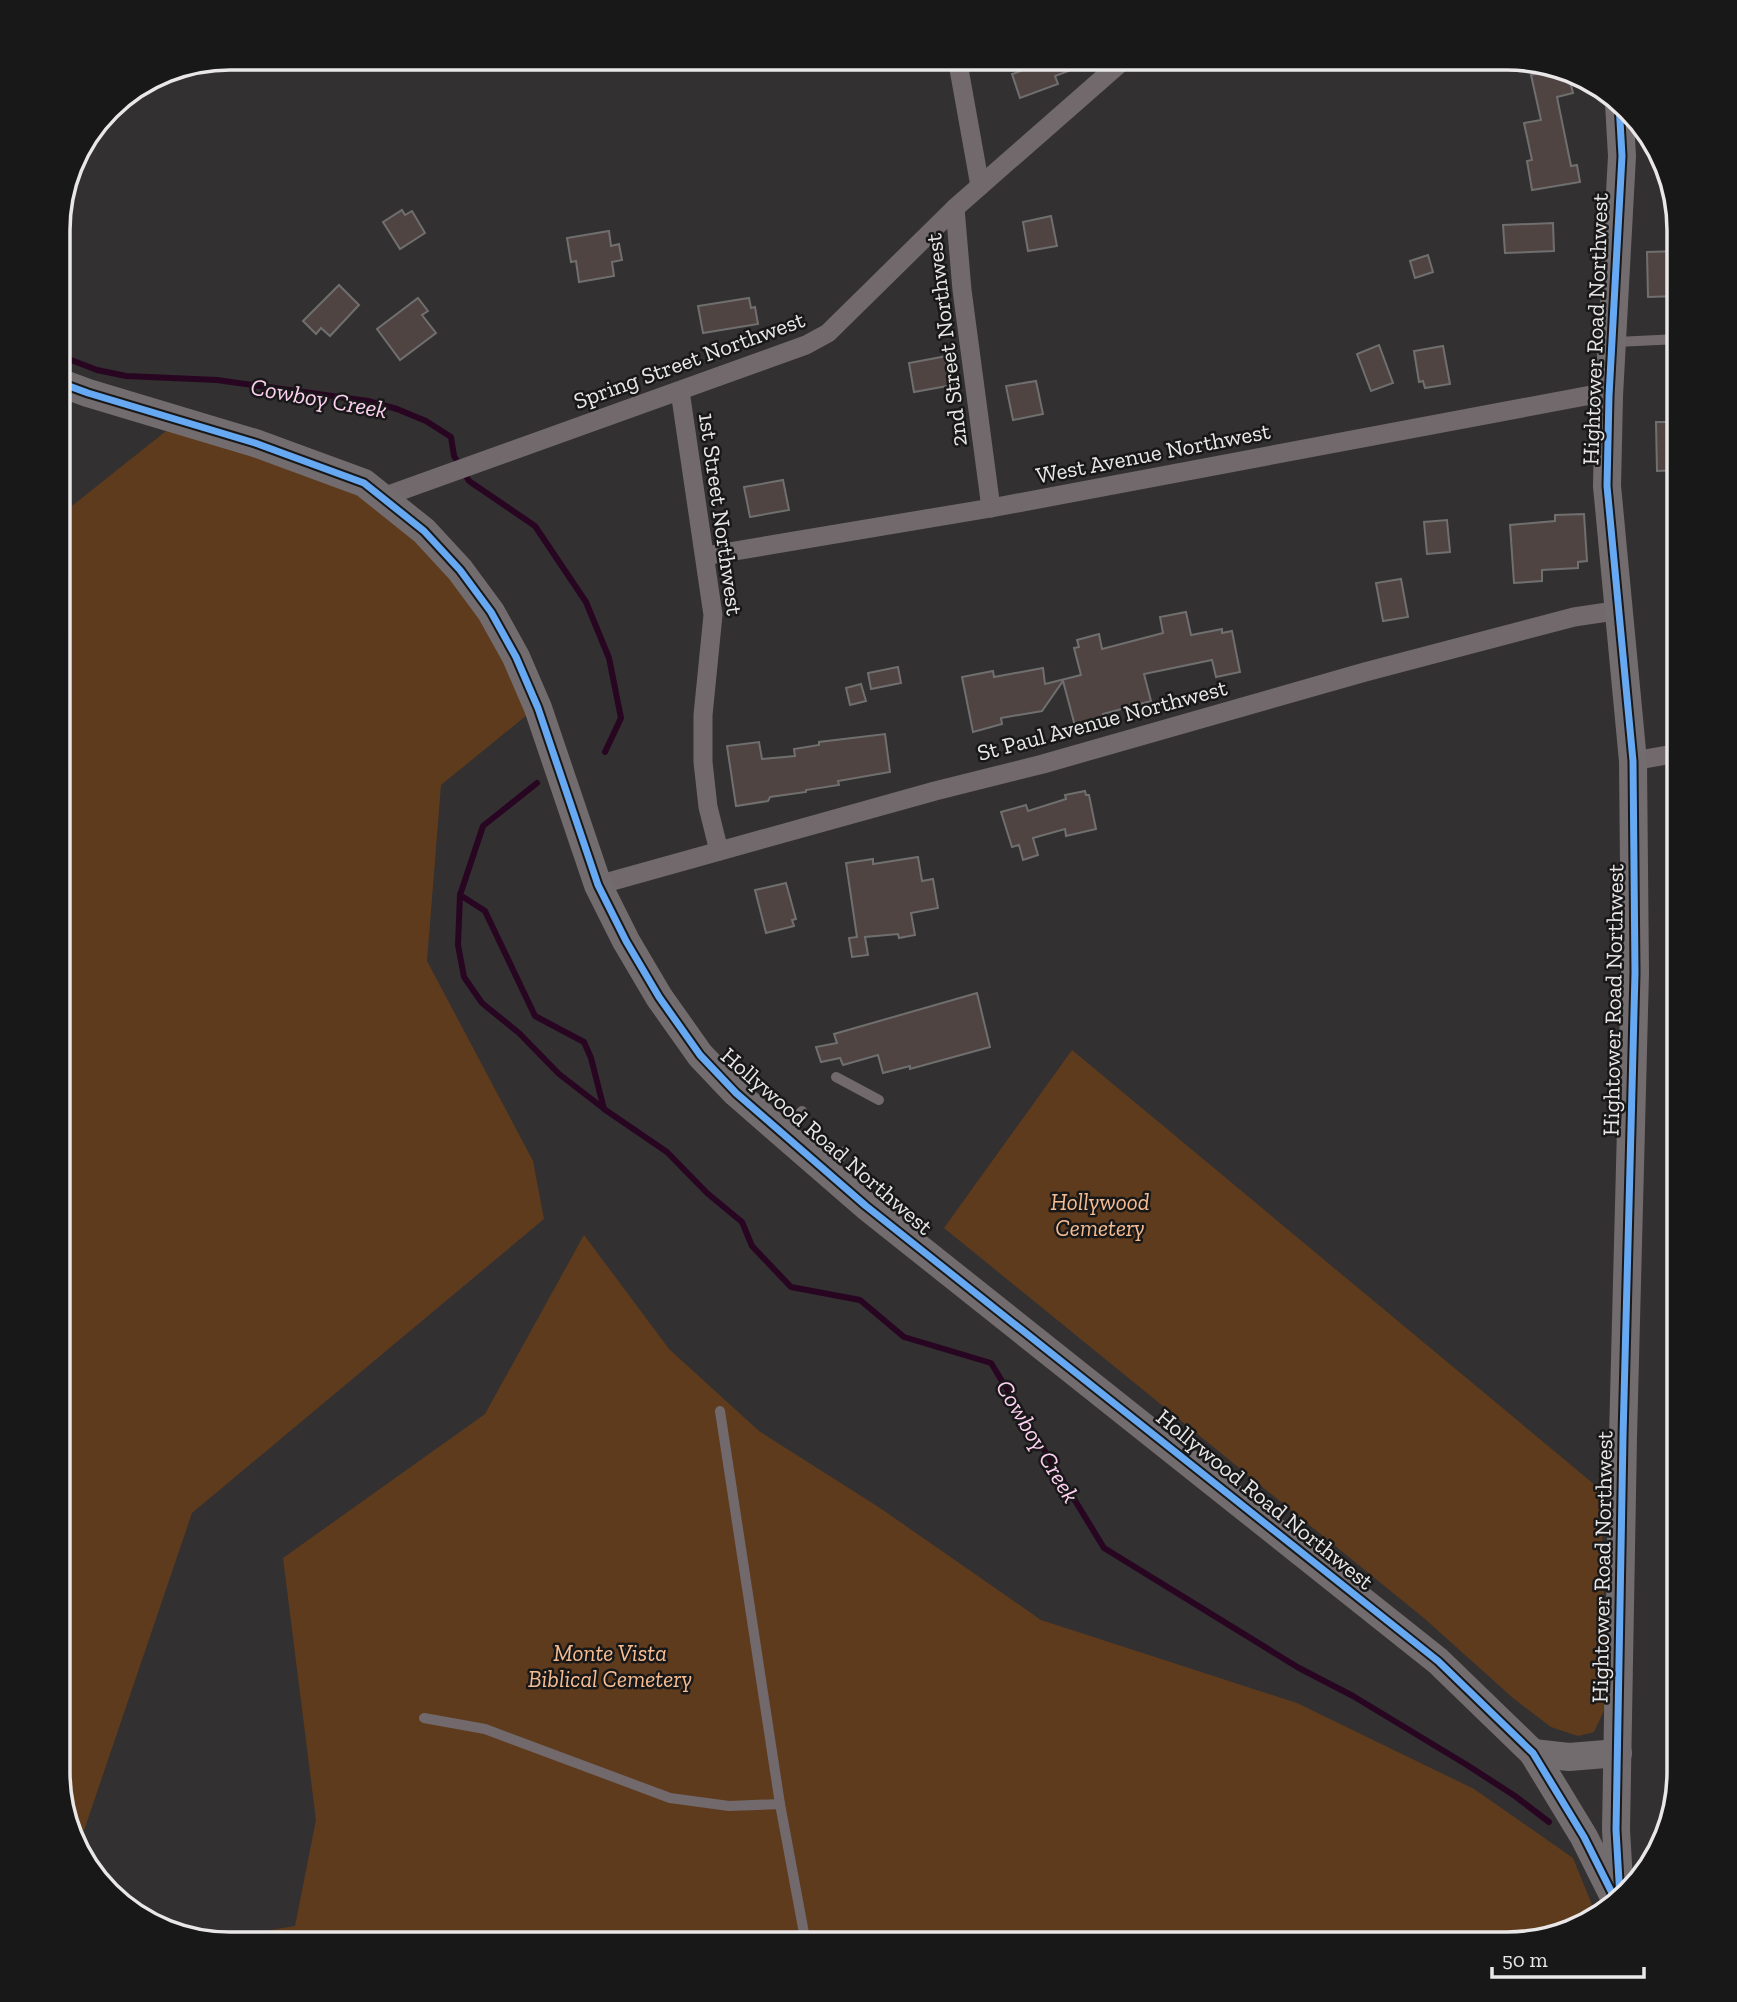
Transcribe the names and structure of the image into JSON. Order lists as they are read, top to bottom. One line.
{"streets":{"street":["Hightower Road Northwest","2nd Street Northwest","Spring Street Northwest","West Avenue Northwest","1st Street Northwest","St Paul Avenue Northwest","Hollywood Road Northwest"]},"crossings":[["Hightower Road Northwest","West Avenue Northwest"],["Hightower Road Northwest","St Paul Avenue Northwest"],["2nd Street Northwest","Spring Street Northwest"],["2nd Street Northwest","West Avenue Northwest"],["Spring Street Northwest","1st Street Northwest"],["Spring Street Northwest","Hollywood Road Northwest"],["West Avenue Northwest","1st Street Northwest"],["1st Street Northwest","St Paul Avenue Northwest"],["St Paul Avenue Northwest","Hollywood Road Northwest"]],"water":["Cowboy Creek"],"parks":["Hollywood Cemetery","Monte Vista Biblical Cemetery"],"scale_bar":"50 m"}
